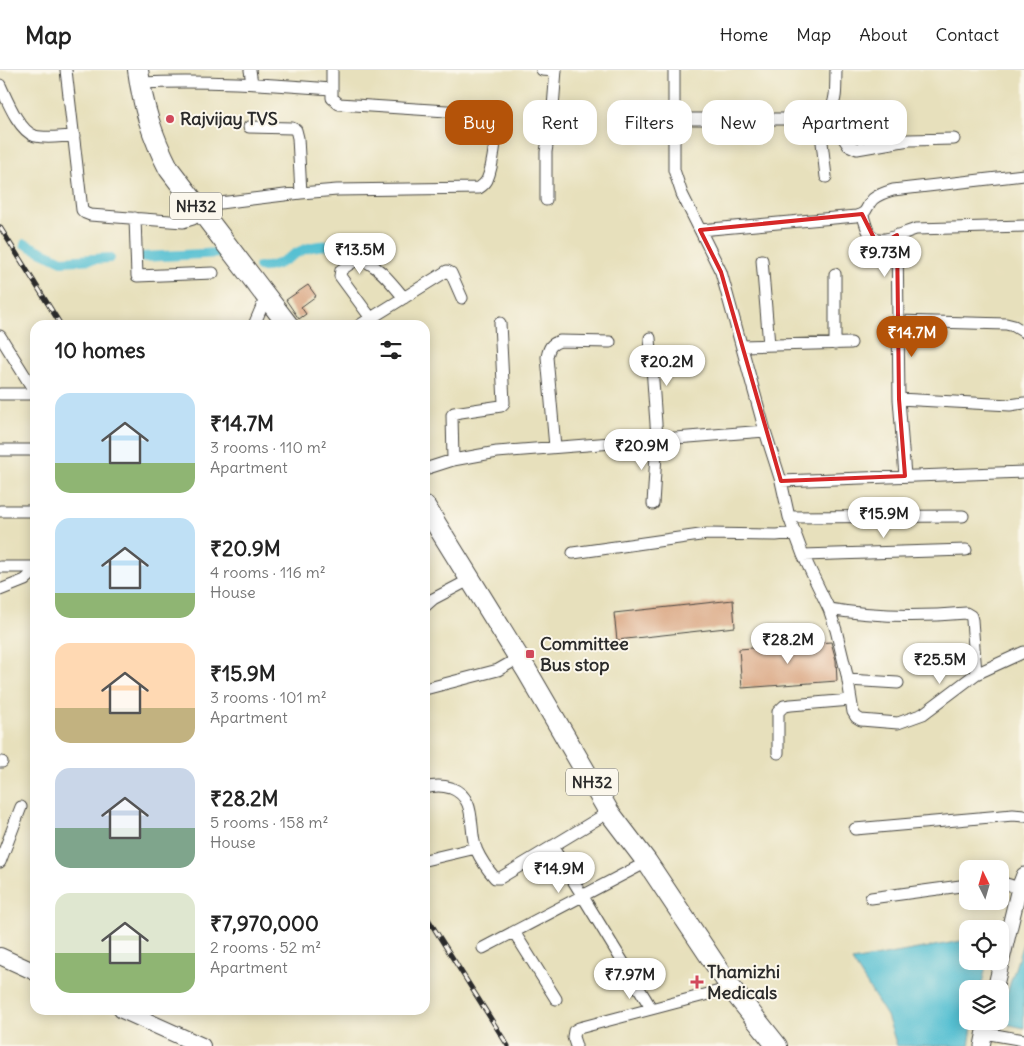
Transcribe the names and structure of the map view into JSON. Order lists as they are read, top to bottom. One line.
{"streets":{"highway":["NH32"]},"places":{"other":["Rajvijay TVS"],"transit":["Committee Bus stop"],"health":["Thamizhi Medicals"]},"north":"top","page":{"header":"Map","nav":["Home","Map","About","Contact"],"chip":["Buy","Rent","Filters","New","Apartment"],"price":["₹13.5M","₹9.73M","₹14.7M","₹20.2M","₹20.9M","₹15.9M","₹28.2M","₹25.5M","₹14.9M","₹7.97M"],"heading":"10 homes","list":[{"name":"₹14.7M","note":"3 rooms · 110 m² · Apartment"},{"name":"₹20.9M","note":"4 rooms · 116 m² · House"},{"name":"₹15.9M","note":"3 rooms · 101 m² · Apartment"},{"name":"₹28.2M","note":"5 rooms · 158 m² · House"},{"name":"₹7,970,000","note":"2 rooms · 52 m² · Apartment"}]}}
